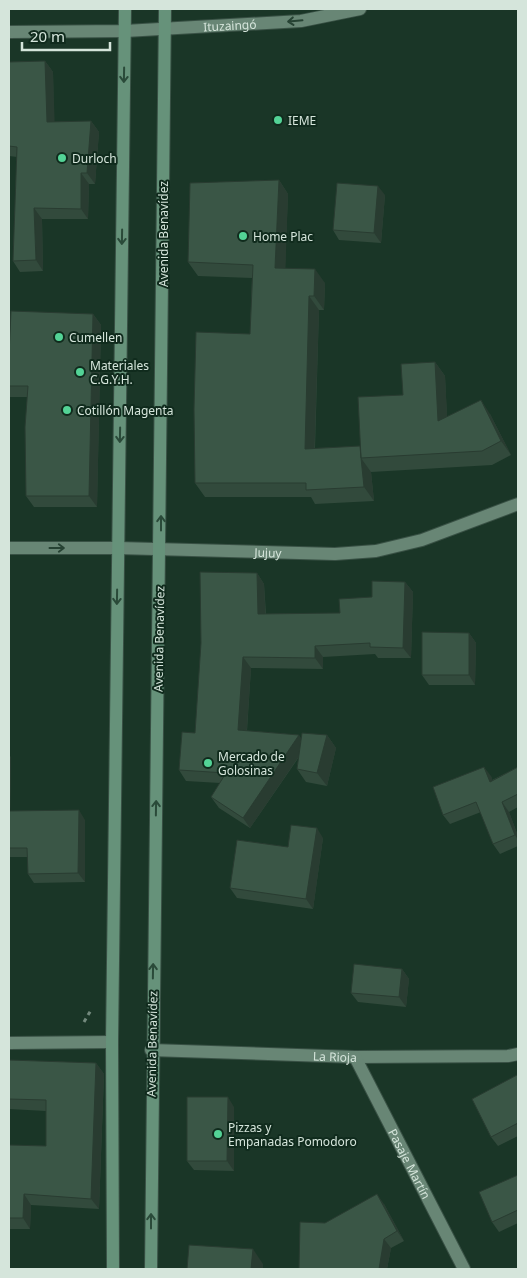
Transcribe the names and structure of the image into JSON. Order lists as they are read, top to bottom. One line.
{"streets":{"main road":["Avenida Benavídez"],"street":["Ituzaingó","Jujuy","La Rioja","Pasaje Martín"]},"crossings":[["Ituzaingó","Avenida Benavídez"],["Avenida Benavídez","Jujuy"],["Avenida Benavídez","La Rioja"],["La Rioja","Pasaje Martín"]],"one_way":["Ituzaingó"],"places":["IEME","Durloch","Home Plac","Cumellen","Materiales C.G.Y.H.","Cotillón Magenta","Mercado de Golosinas","Pizzas y Empanadas Pomodoro"],"scale_bar":"20 m"}
